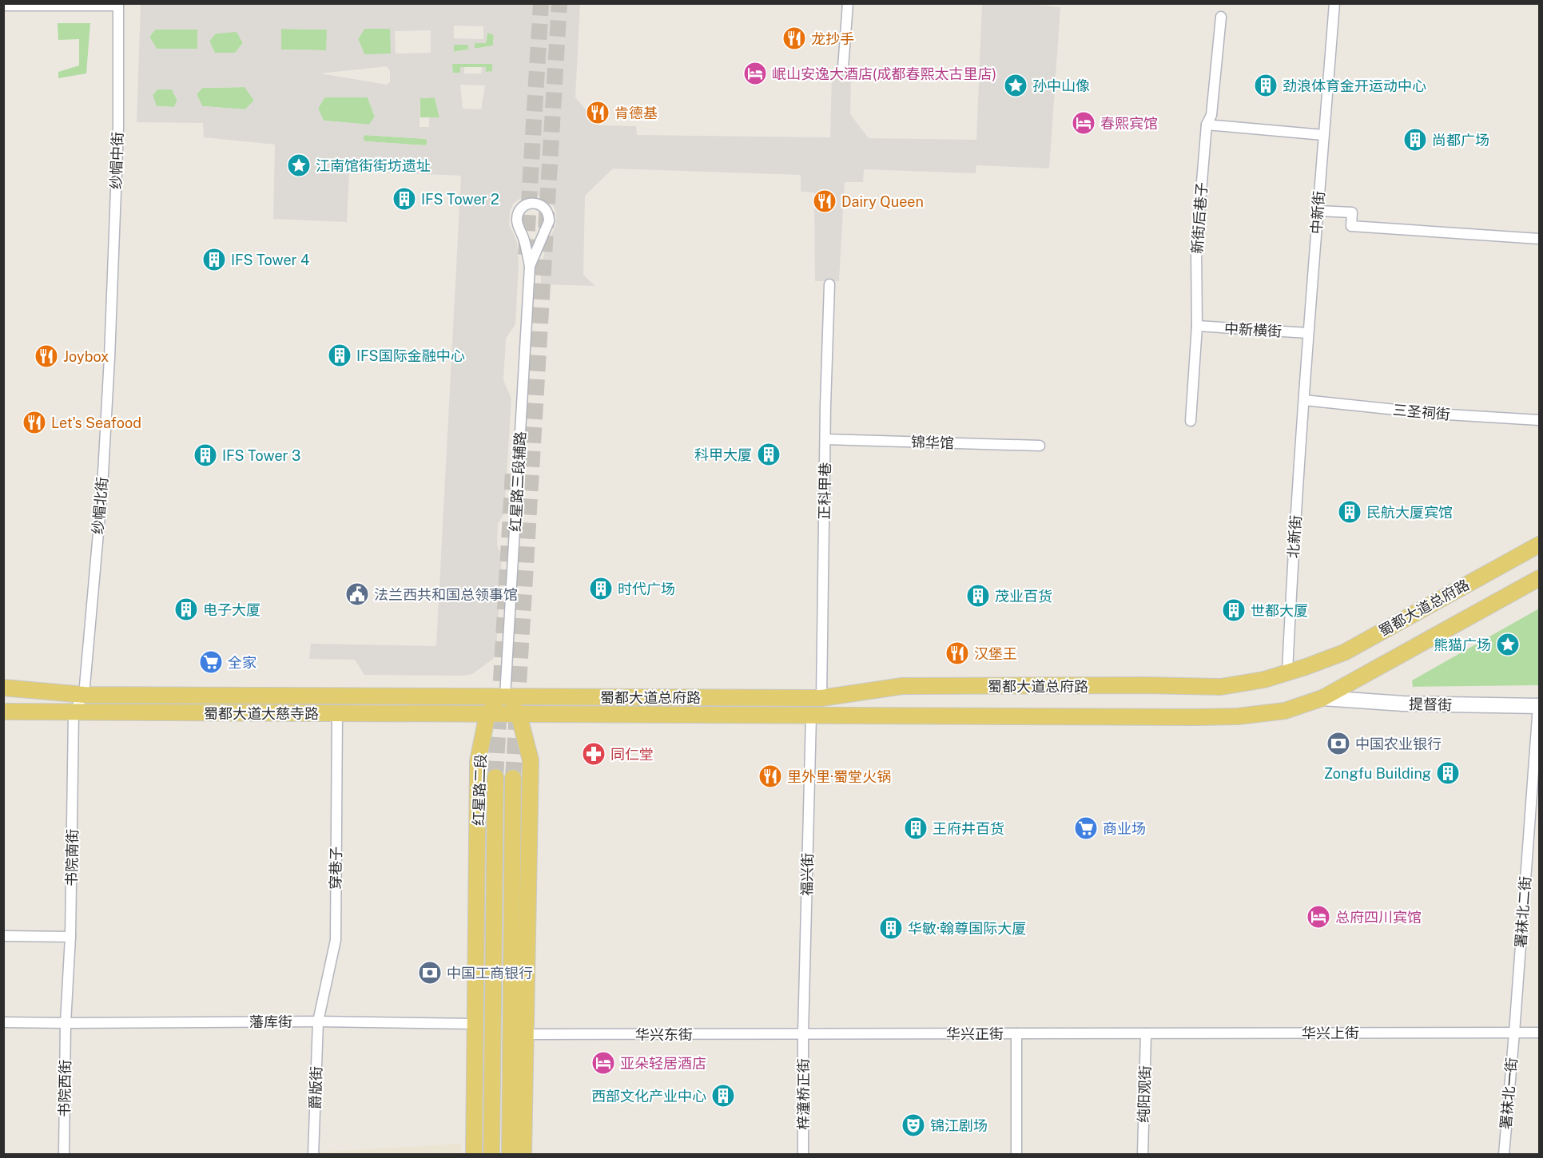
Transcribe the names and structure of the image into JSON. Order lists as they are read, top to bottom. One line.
{"streets":{"main road":["蜀都大道总府路","提督街","蜀都大道大慈寺路","红星路二段"],"street":["纱帽中街","中新街","新街后巷子","中新横街","三圣祠街","锦华馆","红星路三段辅路","正科甲巷","纱帽北街","北新街","书院南街","穿巷子","福兴街","署袜北二街","藩库街","华兴上街","华兴正街","华兴东街","爵版街","书院西街","署袜北一街","梓潼桥正街","纯阳观街"]},"crossings":[["纱帽中街","纱帽北街"],["中新街","中新横街"],["中新街","三圣祠街"],["中新街","北新街"],["新街后巷子","中新横街"],["三圣祠街","北新街"],["锦华馆","正科甲巷"],["红星路三段辅路","蜀都大道总府路"],["红星路三段辅路","蜀都大道大慈寺路"],["正科甲巷","蜀都大道总府路"],["纱帽北街","蜀都大道大慈寺路"],["纱帽北街","书院南街"],["北新街","蜀都大道总府路"],["蜀都大道总府路","提督街"],["蜀都大道总府路","蜀都大道大慈寺路"],["蜀都大道总府路","福兴街"],["提督街","署袜北二街"],["蜀都大道大慈寺路","红星路二段"],["蜀都大道大慈寺路","书院南街"],["蜀都大道大慈寺路","穿巷子"],["红星路二段","藩库街"],["书院南街","藩库街"],["书院南街","书院西街"],["穿巷子","藩库街"],["穿巷子","爵版街"],["福兴街","华兴正街"],["福兴街","华兴东街"],["福兴街","梓潼桥正街"],["署袜北二街","华兴上街"],["署袜北二街","署袜北一街"],["藩库街","爵版街"],["藩库街","书院西街"],["华兴上街","华兴正街"],["华兴上街","署袜北一街"],["华兴上街","纯阳观街"],["华兴正街","华兴东街"],["华兴正街","梓潼桥正街"],["华兴正街","纯阳观街"],["华兴东街","梓潼桥正街"]],"places":{"restaurant":["龙抄手","肯德基","Dairy Queen","Joybox","Let's Seafood","汉堡王","里外里·蜀堂火锅"],"hotel":["岷山安逸大酒店(成都春熙太古里店)","春熙宾馆","总府四川宾馆","亚朵轻居酒店"],"place":["孙中山像","江南馆街街坊遗址","熊猫广场"],"building":["劲浪体育金开运动中心","尚都广场","IFS Tower 2","IFS Tower 4","IFS国际金融中心","科甲大厦","IFS Tower 3","民航大厦宾馆","时代广场","茂业百货","电子大厦","世都大厦","Zongfu Building","王府井百货","华敏·翰尊国际大厦","西部文化产业中心"],"public building":["法兰西共和国总领事馆"],"supermarket":["全家","商业场"],"bank":["中国农业银行","中国工商银行"],"pharmacy":["同仁堂"],"theatre":["锦江剧场"]}}
